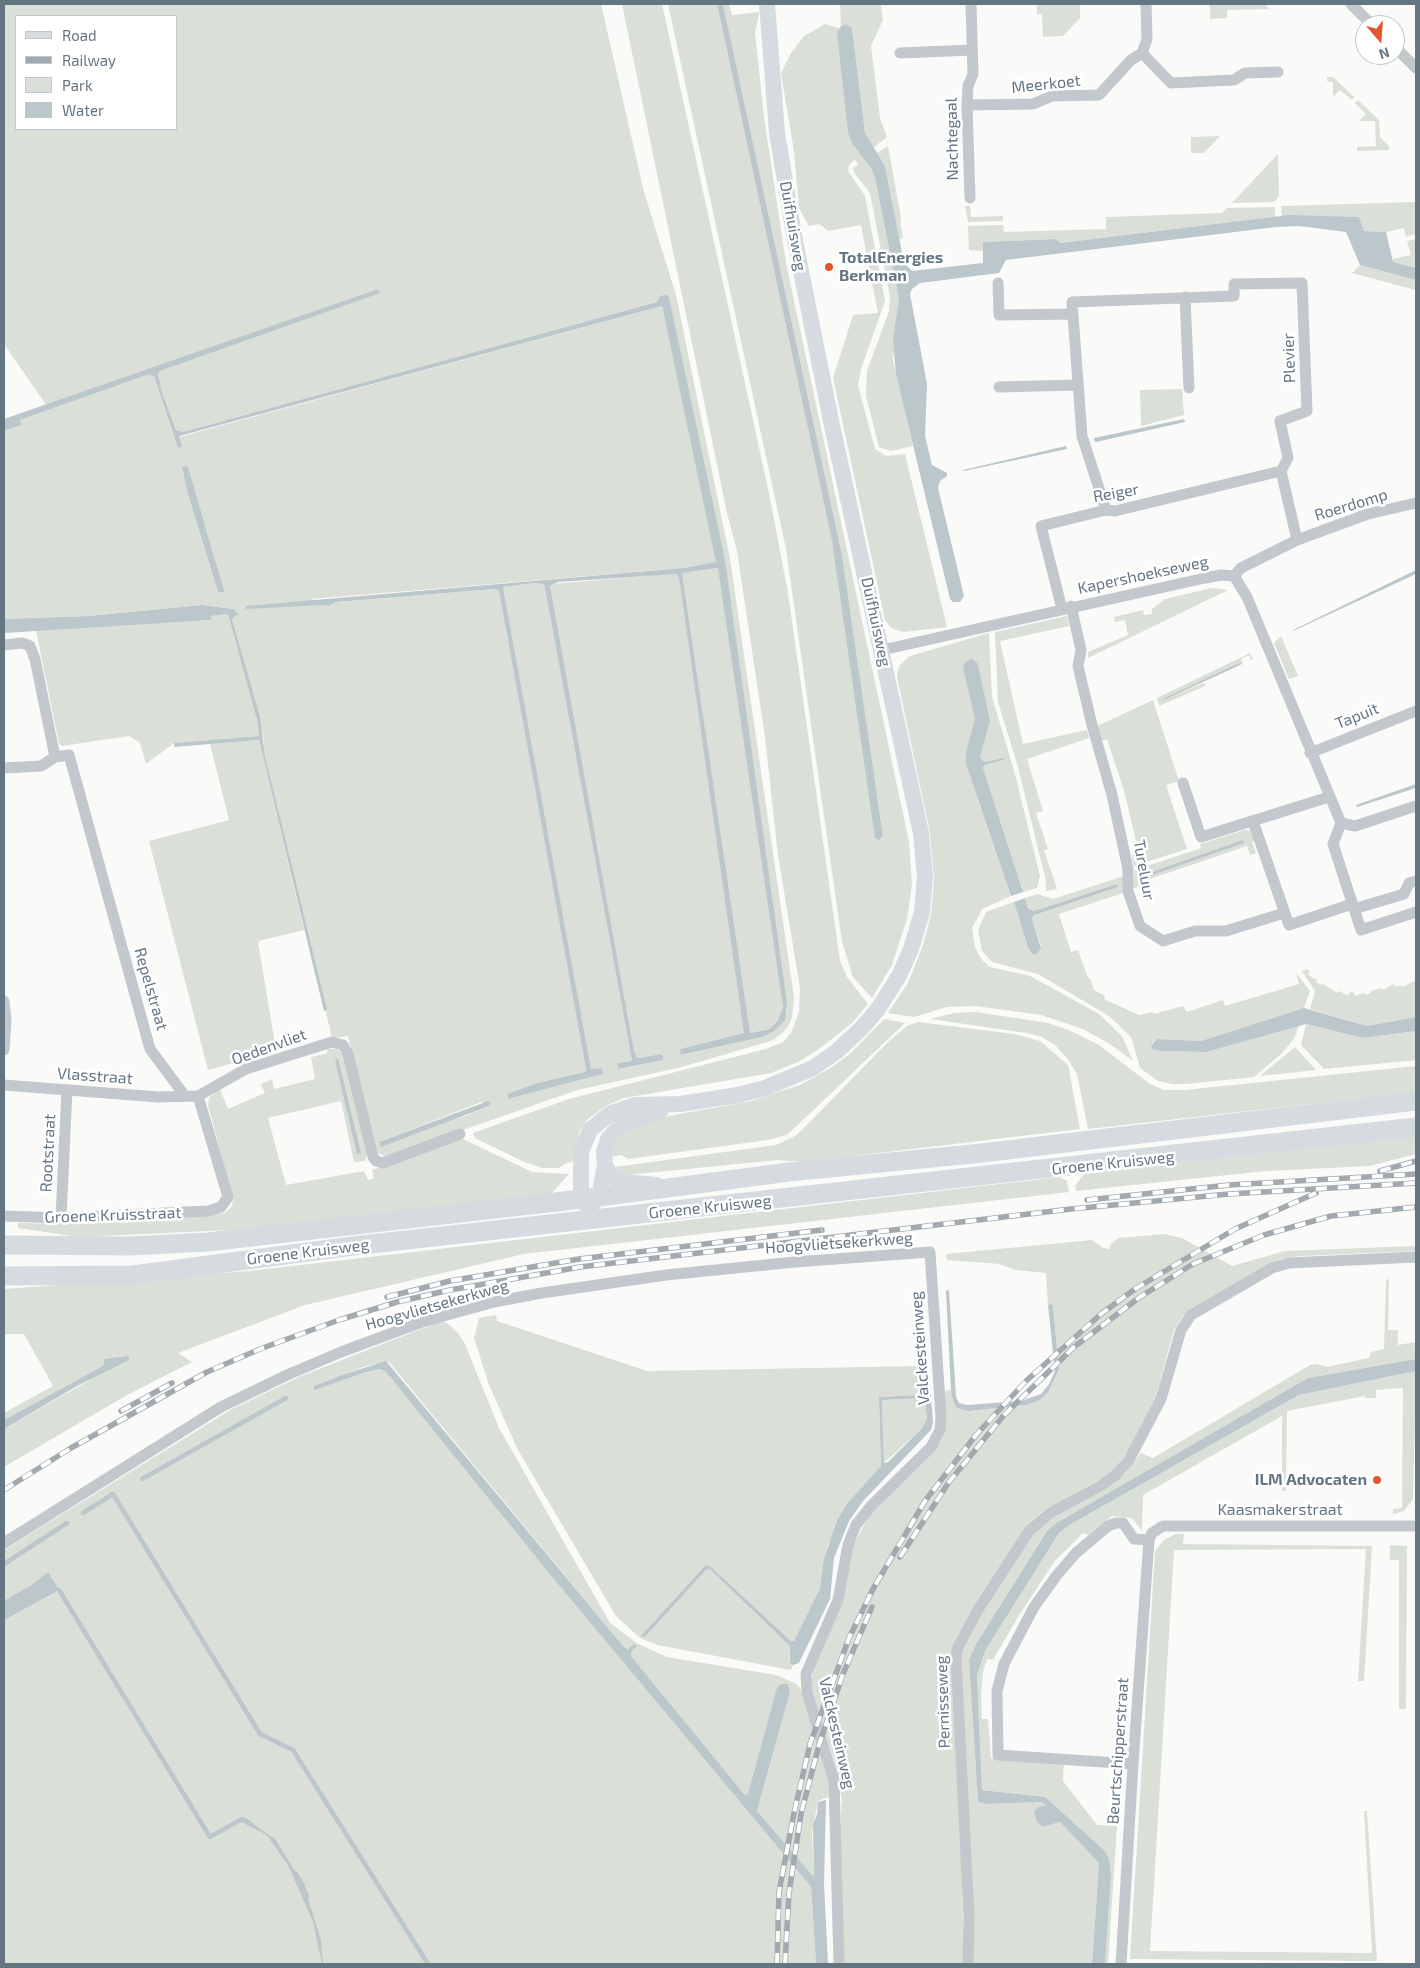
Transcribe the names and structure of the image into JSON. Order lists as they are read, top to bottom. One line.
{"streets":{"main road":["Duifhuisweg","Groene Kruisweg","Groene Kruisstraat"],"street":["Meerkoet","Nachtegaal","Plevier","Reiger","Roerdomp","Kapershoekseweg","Tapuit","Tureluur","Repelstraat","Oedenvliet","Vlasstraat","Rootstraat","Hoogvlietsekerkweg","Valckesteinweg","Kaasmakerstraat","Pernisseweg","Beurtschipperstraat"]},"crossings":[["Meerkoet","Nachtegaal"],["Duifhuisweg","Kapershoekseweg"],["Duifhuisweg","Groene Kruisweg"],["Plevier","Reiger"],["Plevier","Roerdomp"],["Reiger","Kapershoekseweg"],["Reiger","Tureluur"],["Roerdomp","Kapershoekseweg"],["Kapershoekseweg","Tureluur"],["Repelstraat","Vlasstraat"],["Oedenvliet","Groene Kruisstraat"],["Vlasstraat","Rootstraat"],["Rootstraat","Groene Kruisstraat"],["Groene Kruisweg","Groene Kruisstraat"],["Hoogvlietsekerkweg","Valckesteinweg"],["Kaasmakerstraat","Beurtschipperstraat"]],"places":["TotalEnergies Berkman","ILM Advocaten"],"legend":["Road","Railway","Park","Water"],"north":"bottom"}
